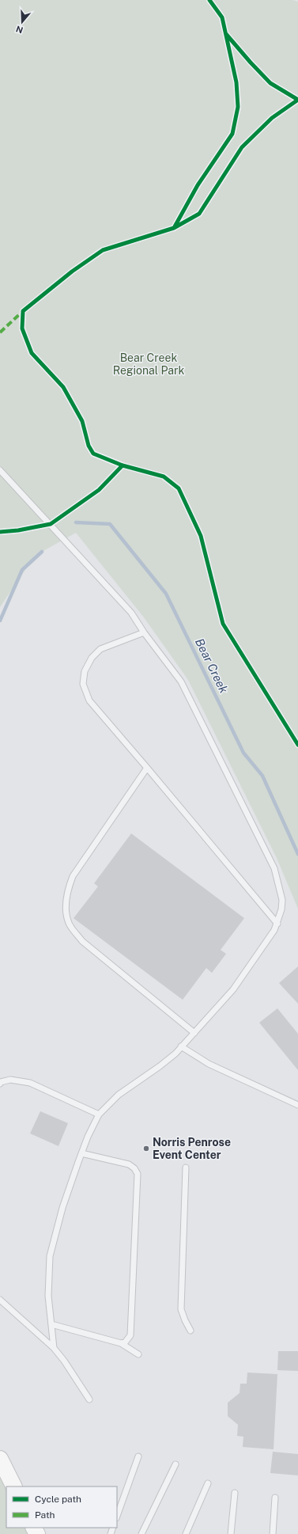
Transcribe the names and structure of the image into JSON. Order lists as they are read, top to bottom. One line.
{"water":["Bear Creek"],"parks":["Bear Creek Regional Park"],"places":["Norris Penrose Event Center"],"legend":["Cycle path","Path"],"north":"bottom"}
